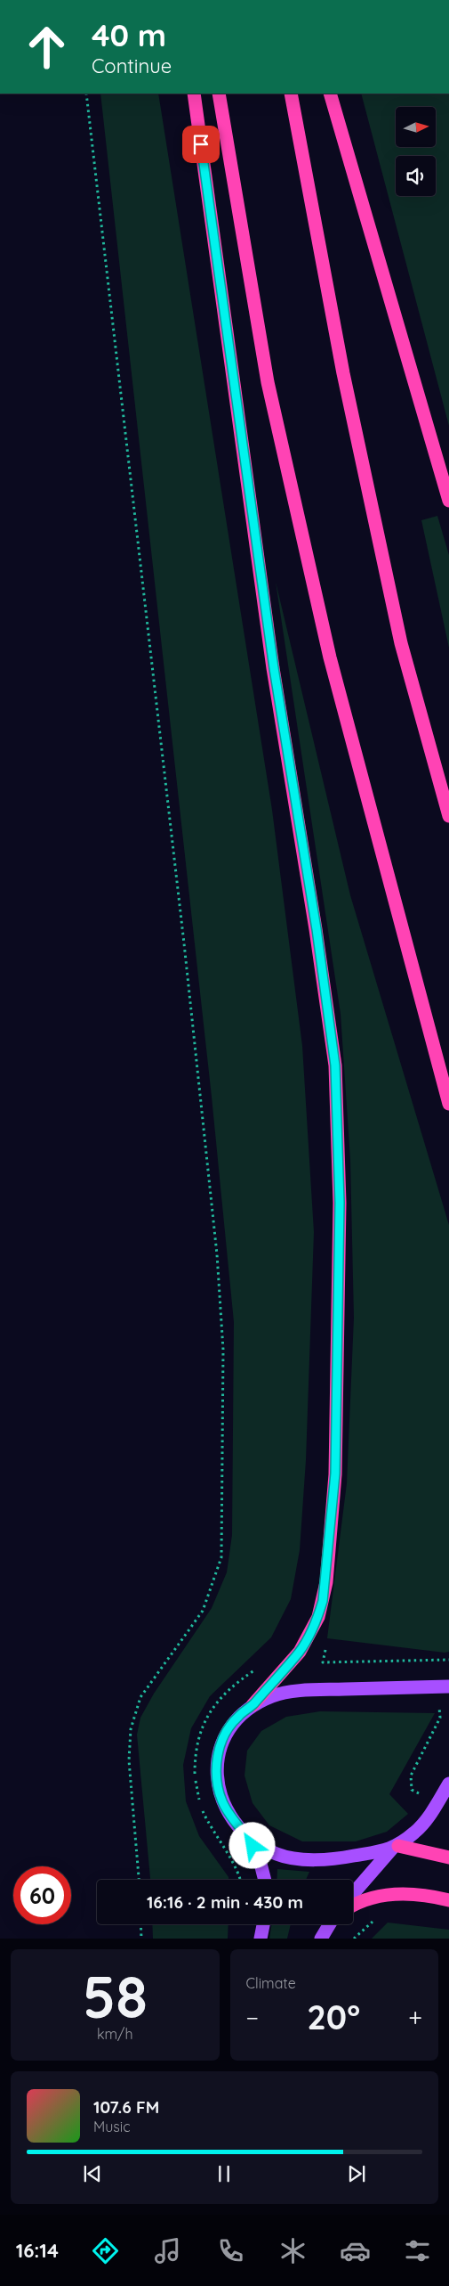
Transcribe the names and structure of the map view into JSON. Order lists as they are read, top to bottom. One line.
{"north":"right","page":{"turn":["40 m","Continue"],"limit":"60","trip":"16:16 · 2 min · 430 m","tile":[["58","km/h"],"Climate"],"heat":["−","20°","+"],"song":["107.6 FM","Music"],"tabs":"16:14"}}
